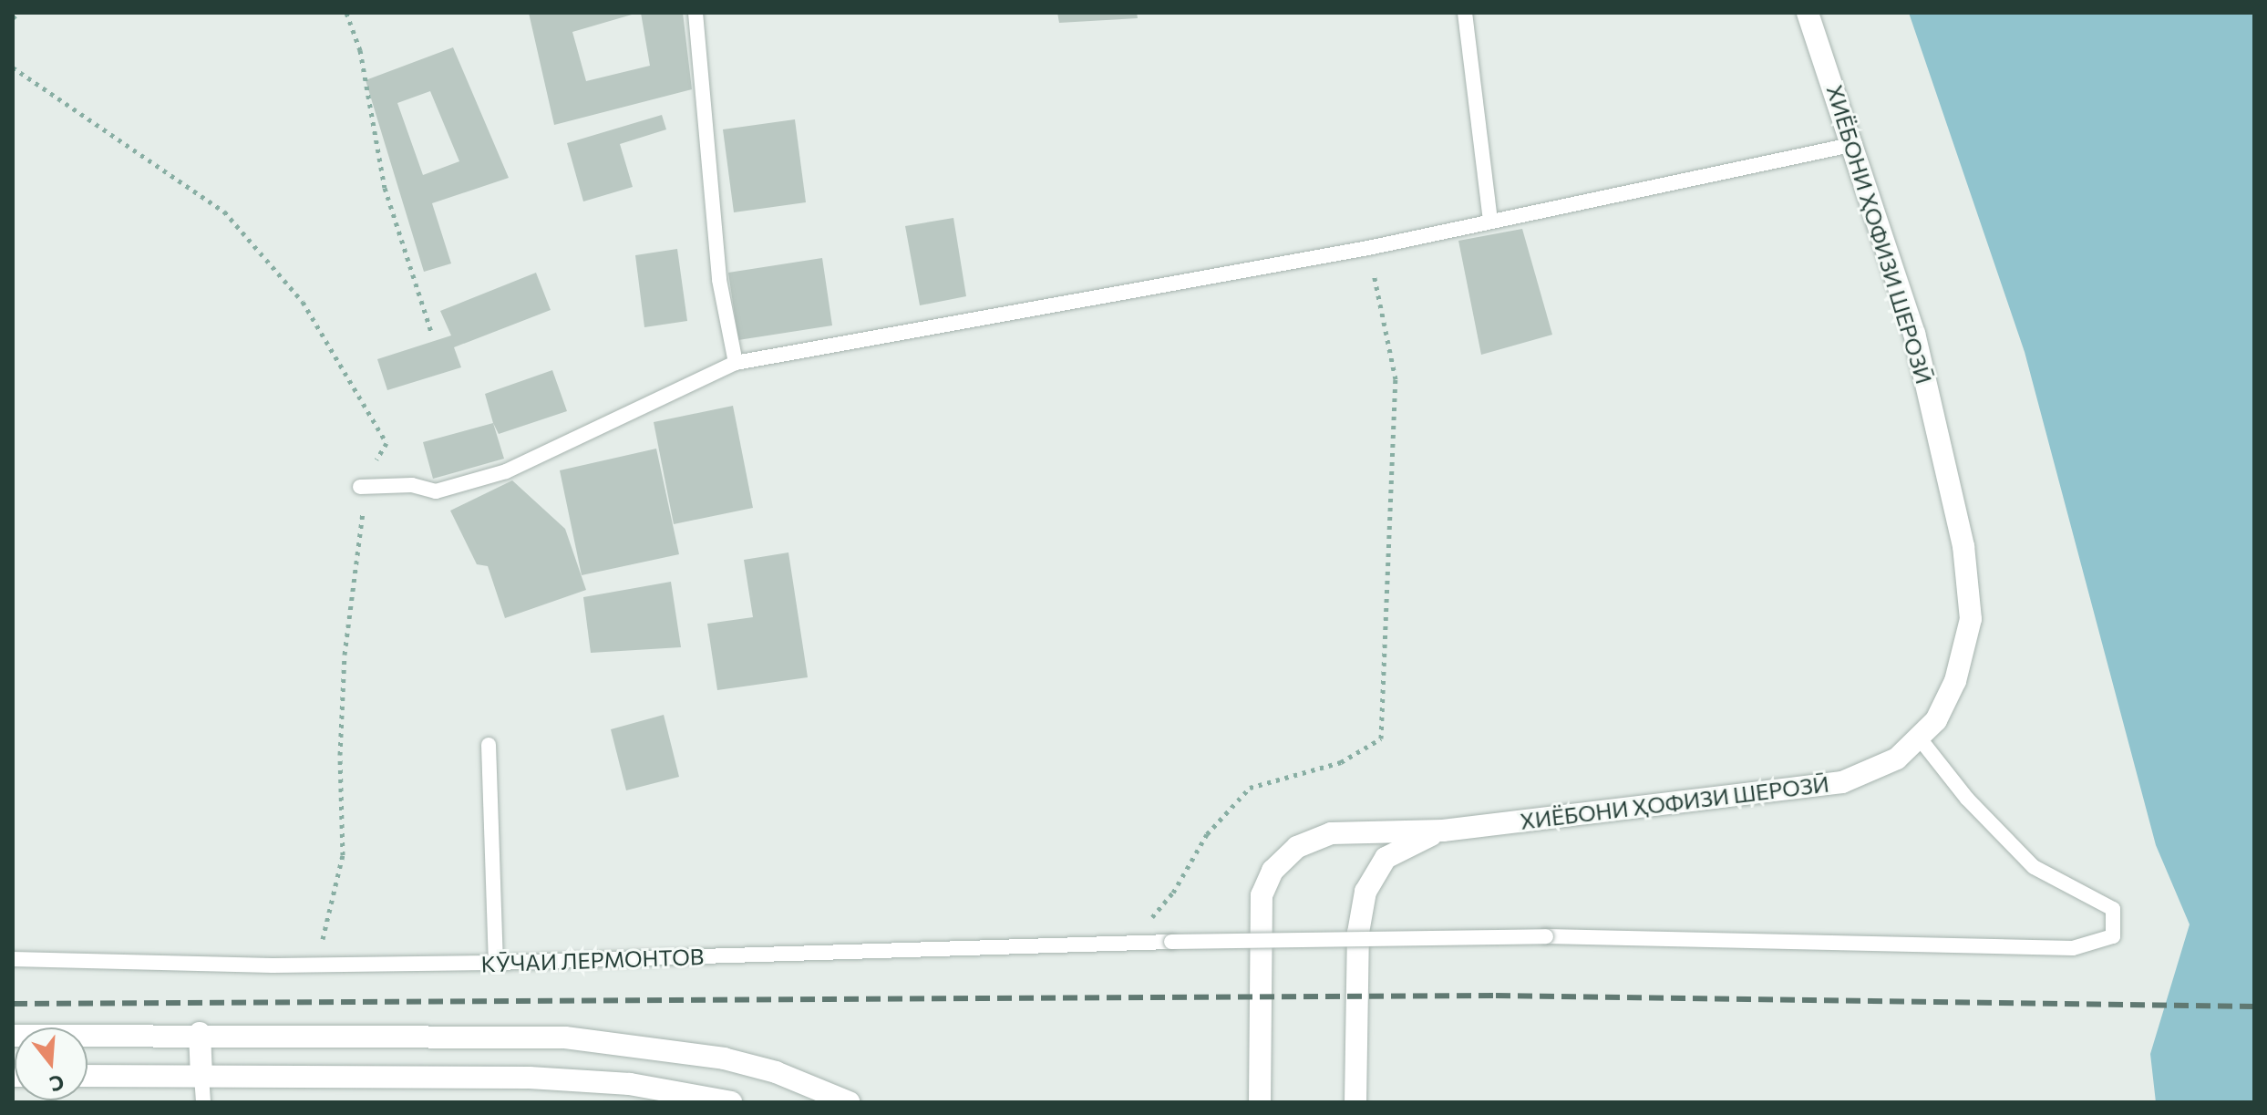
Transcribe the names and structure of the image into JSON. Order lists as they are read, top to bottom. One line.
{"streets":{"main road":["ХИЁБОНИ ҲОФИЗИ ШЕРОЗӢ"],"lane":["КӮЧАИ ЛЕРМОНТОВ"]},"crossings":[["ХИЁБОНИ ҲОФИЗИ ШЕРОЗӢ","КӮЧАИ ЛЕРМОНТОВ"]],"north":"bottom"}
